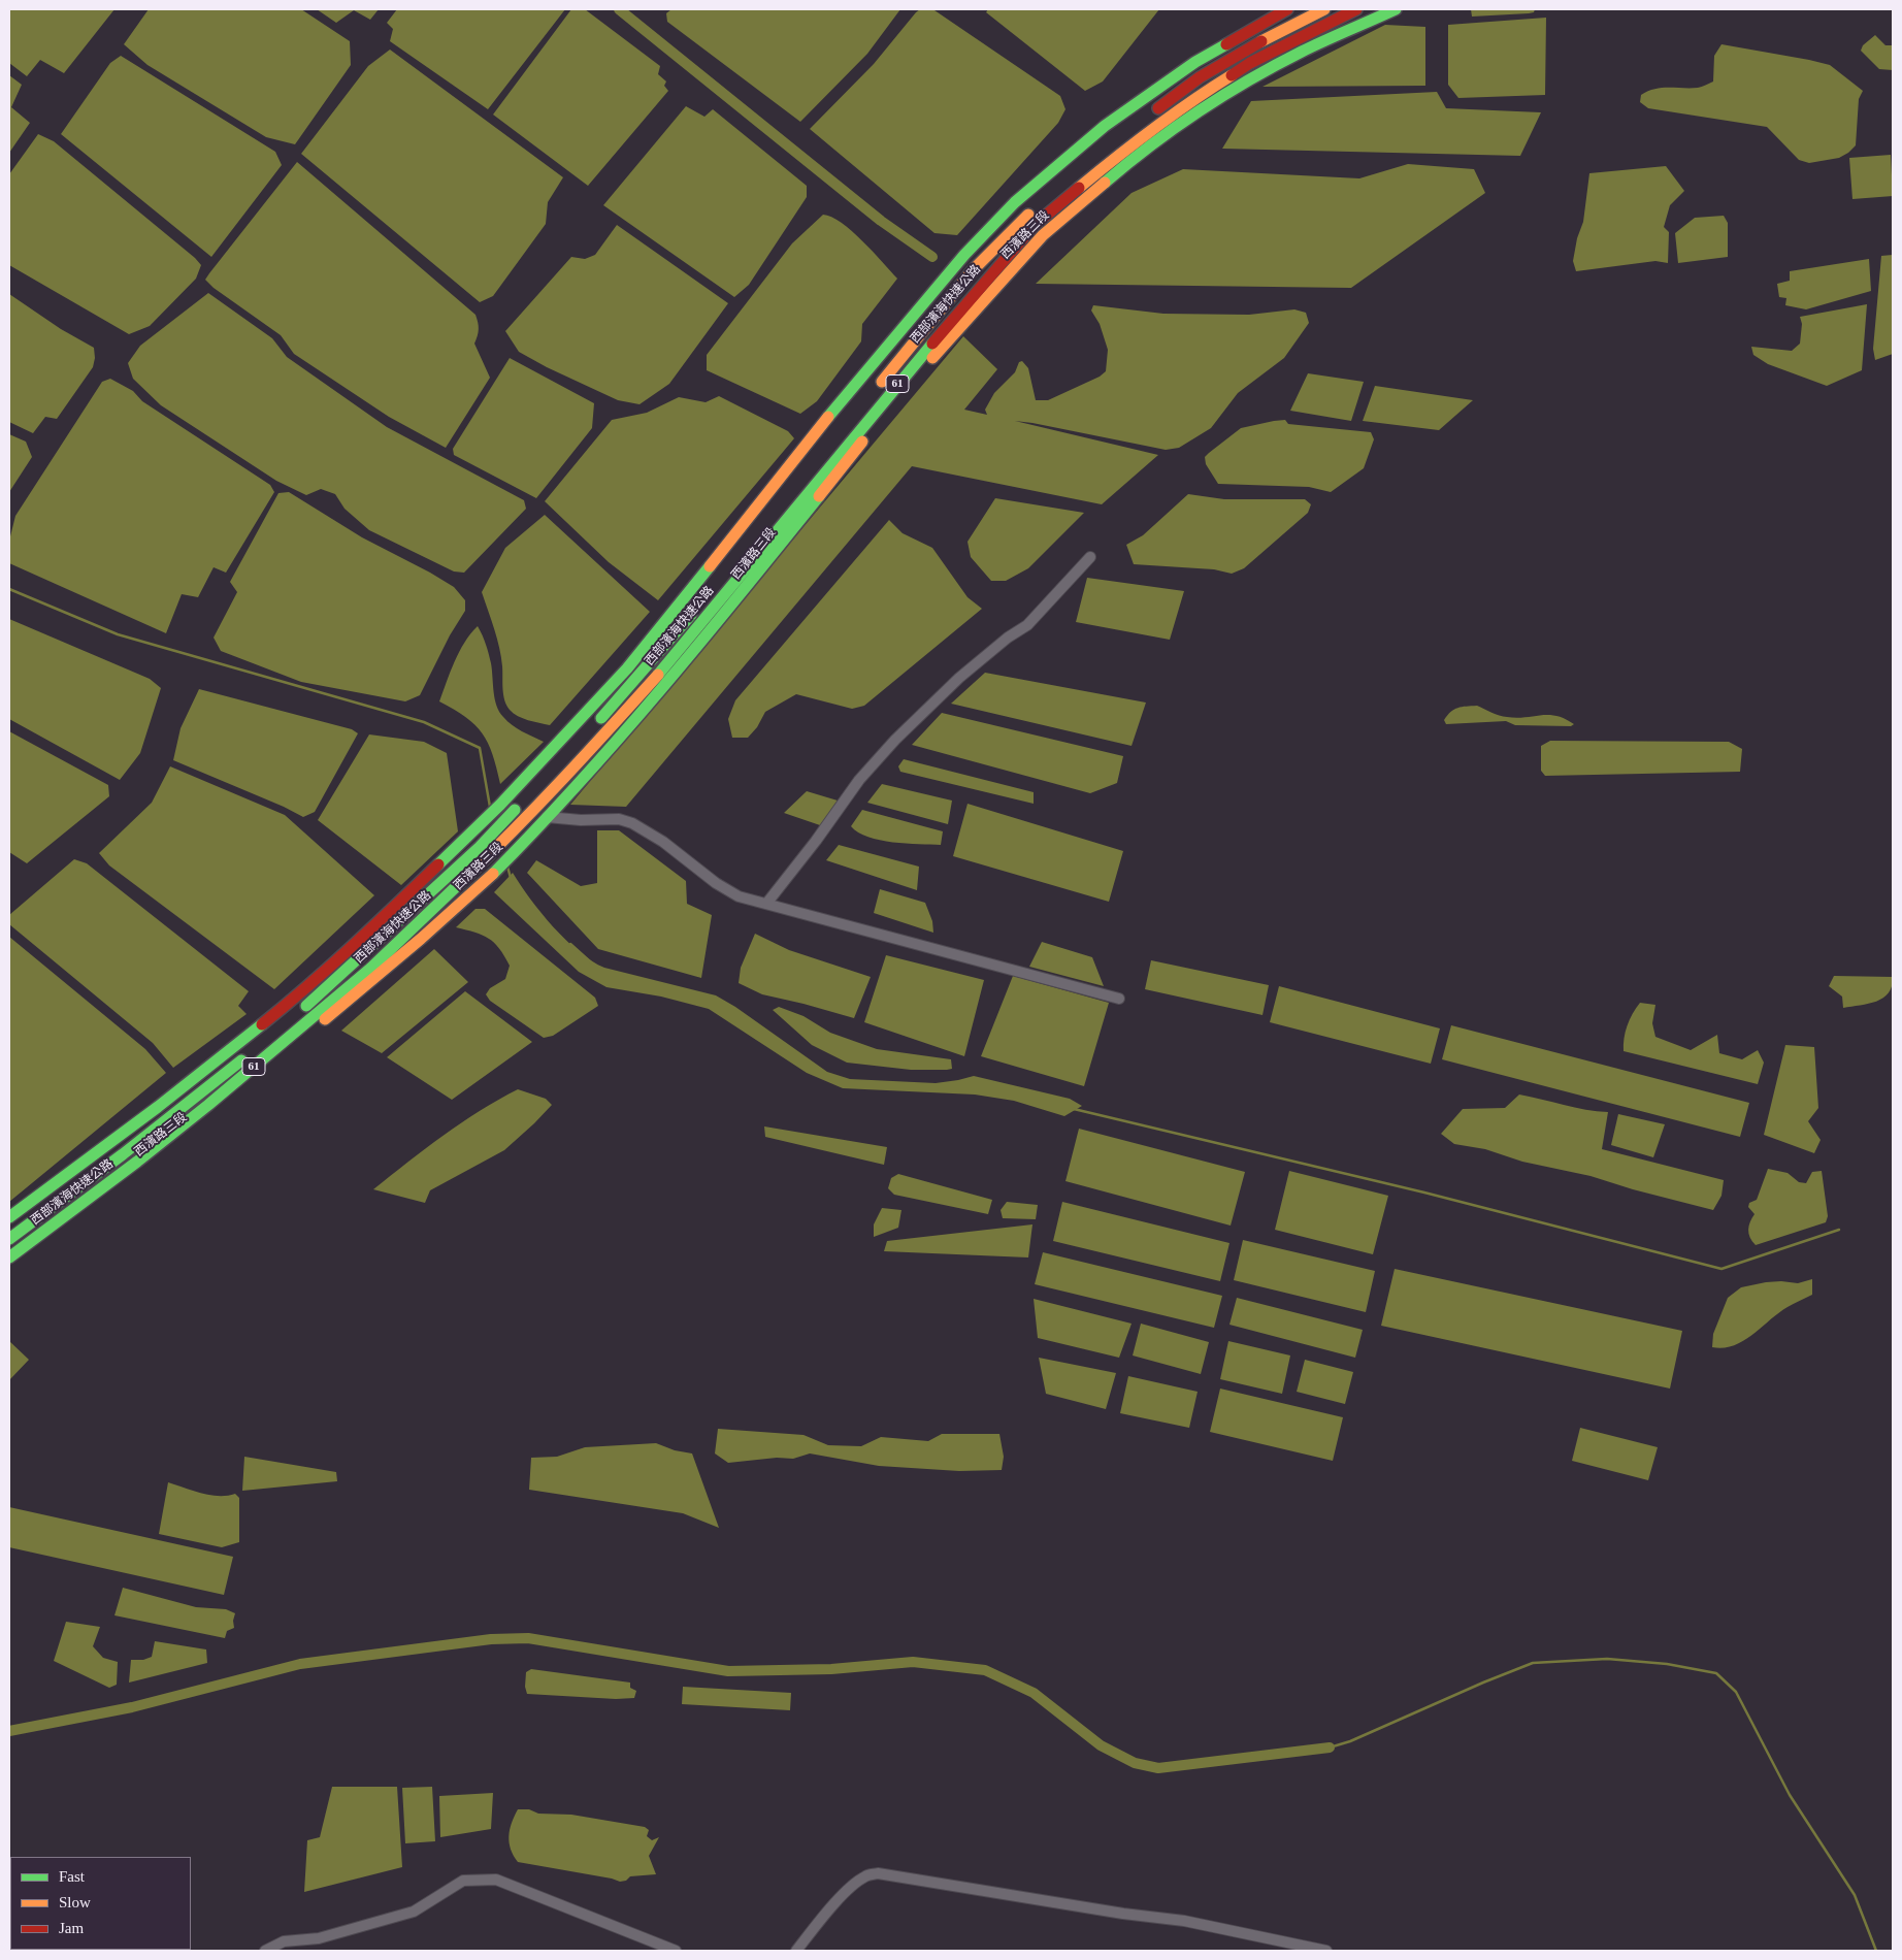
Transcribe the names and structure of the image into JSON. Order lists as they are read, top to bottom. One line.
{"streets":{"main road":["西濱路三段","西部濱海快速公路","61"]},"legend":["Fast","Slow","Jam"]}
